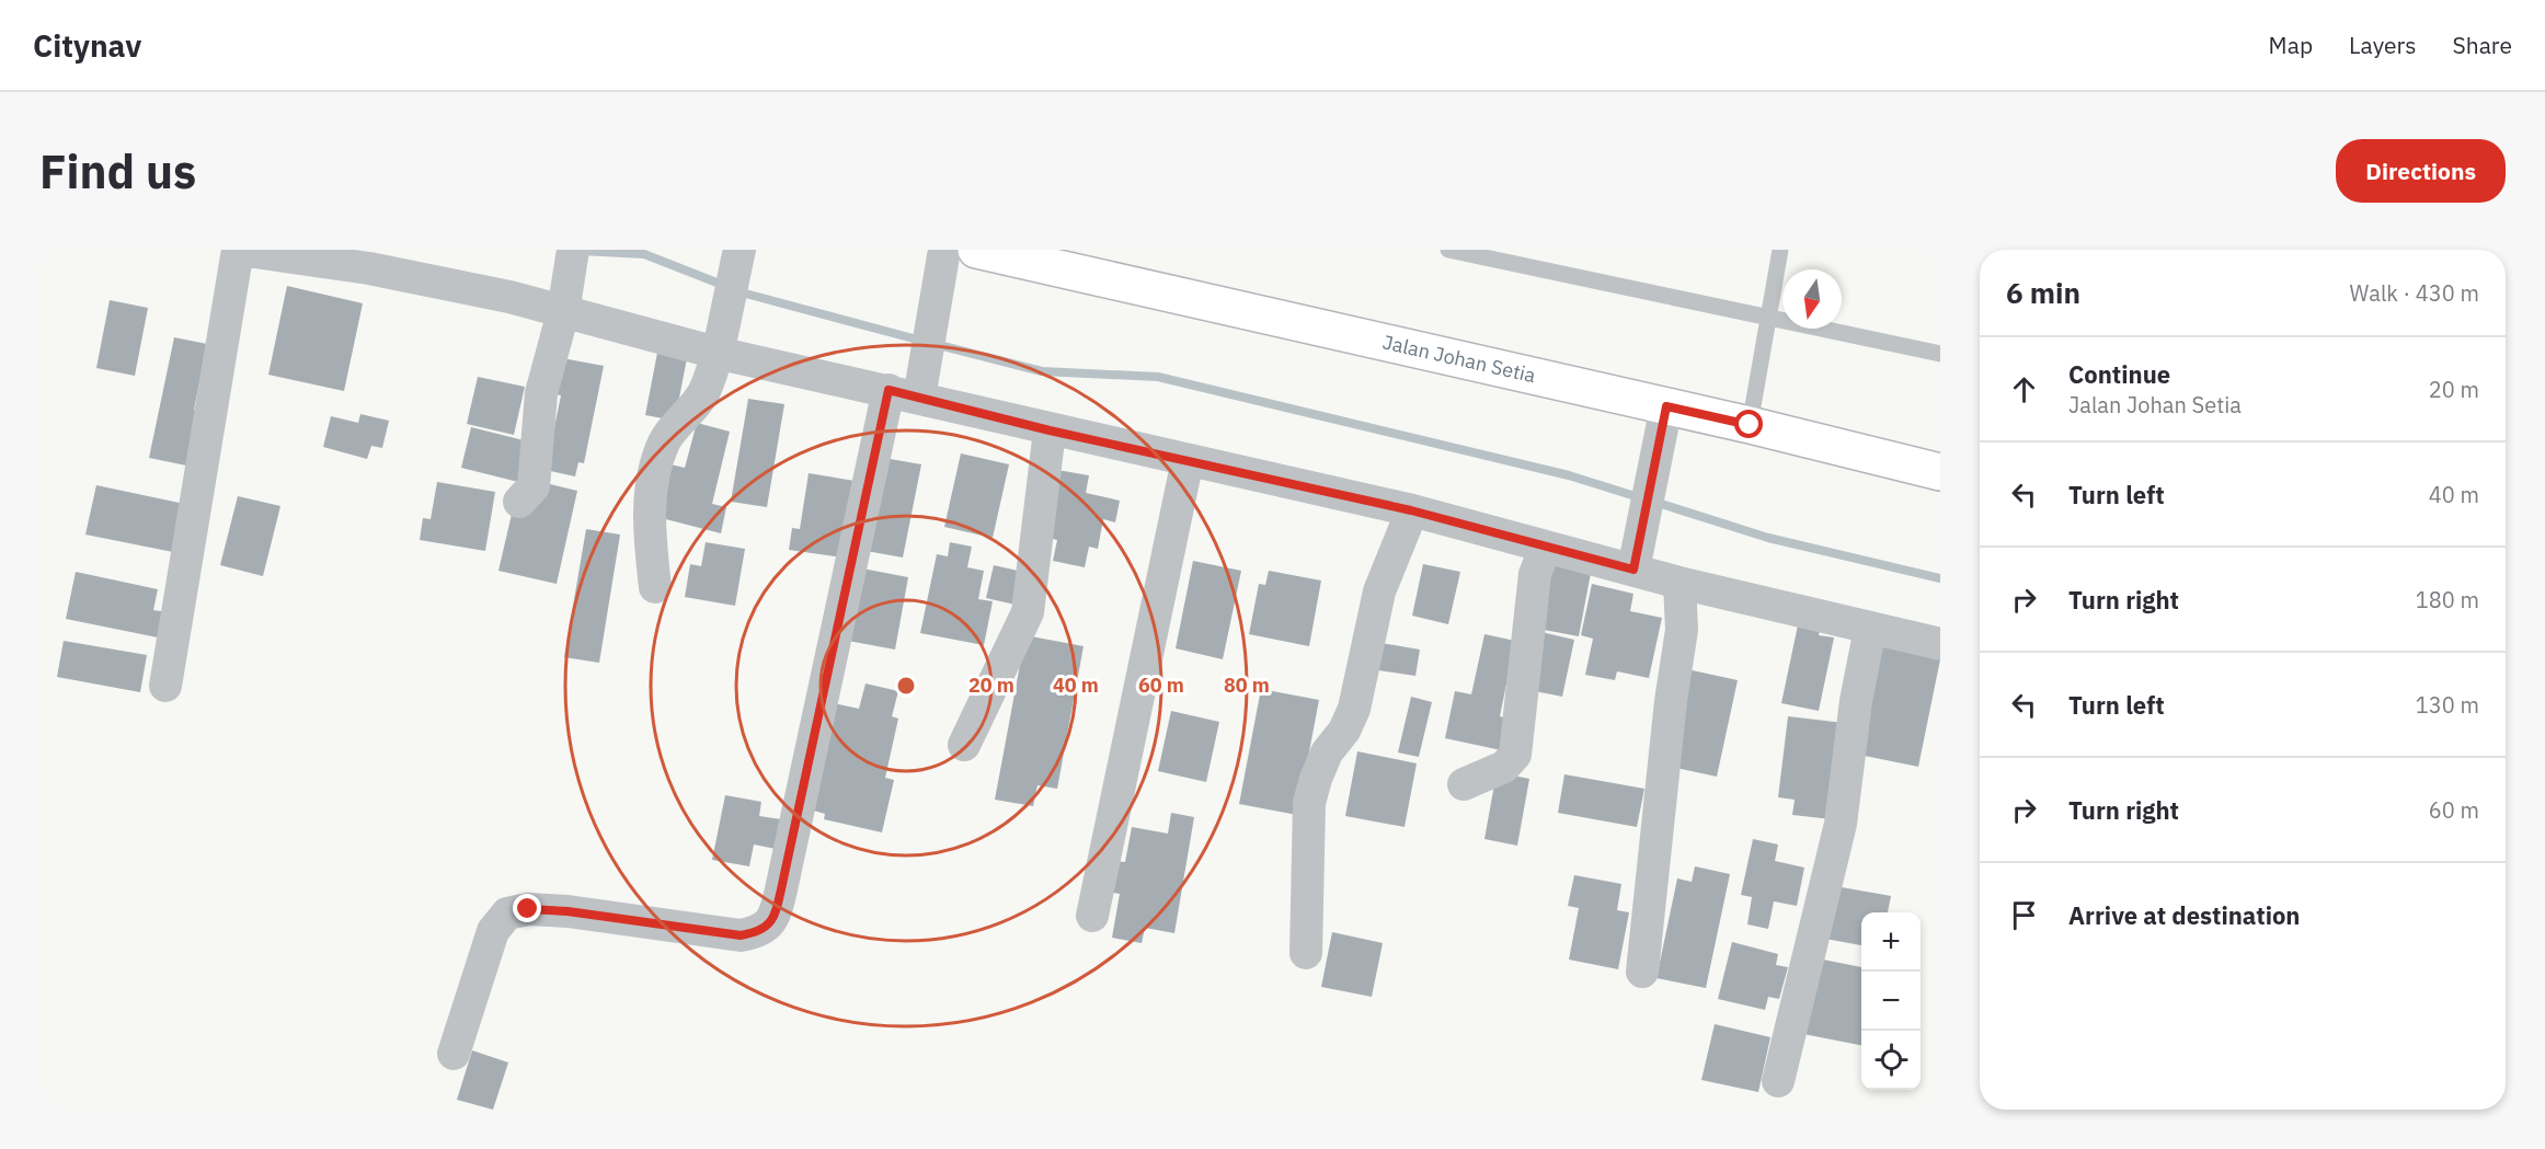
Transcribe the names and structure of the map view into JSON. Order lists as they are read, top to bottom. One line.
{"streets":{"main road":["Jalan Johan Setia"]},"north":"bottom","page":{"header":"Citynav","nav":["Map","Layers","Share"],"buttons":"Directions","title":"Find us","heading":["6 min","Walk · 430 m"],"list":[["Continue","Jalan Johan Setia","20 m"],["Turn left","40 m"],["Turn right","180 m"],["Turn left","130 m"],["Turn right","60 m"],"Arrive at destination"],"map_buttons":["+","−"]},"rings":["20 m","40 m","60 m","80 m"]}
